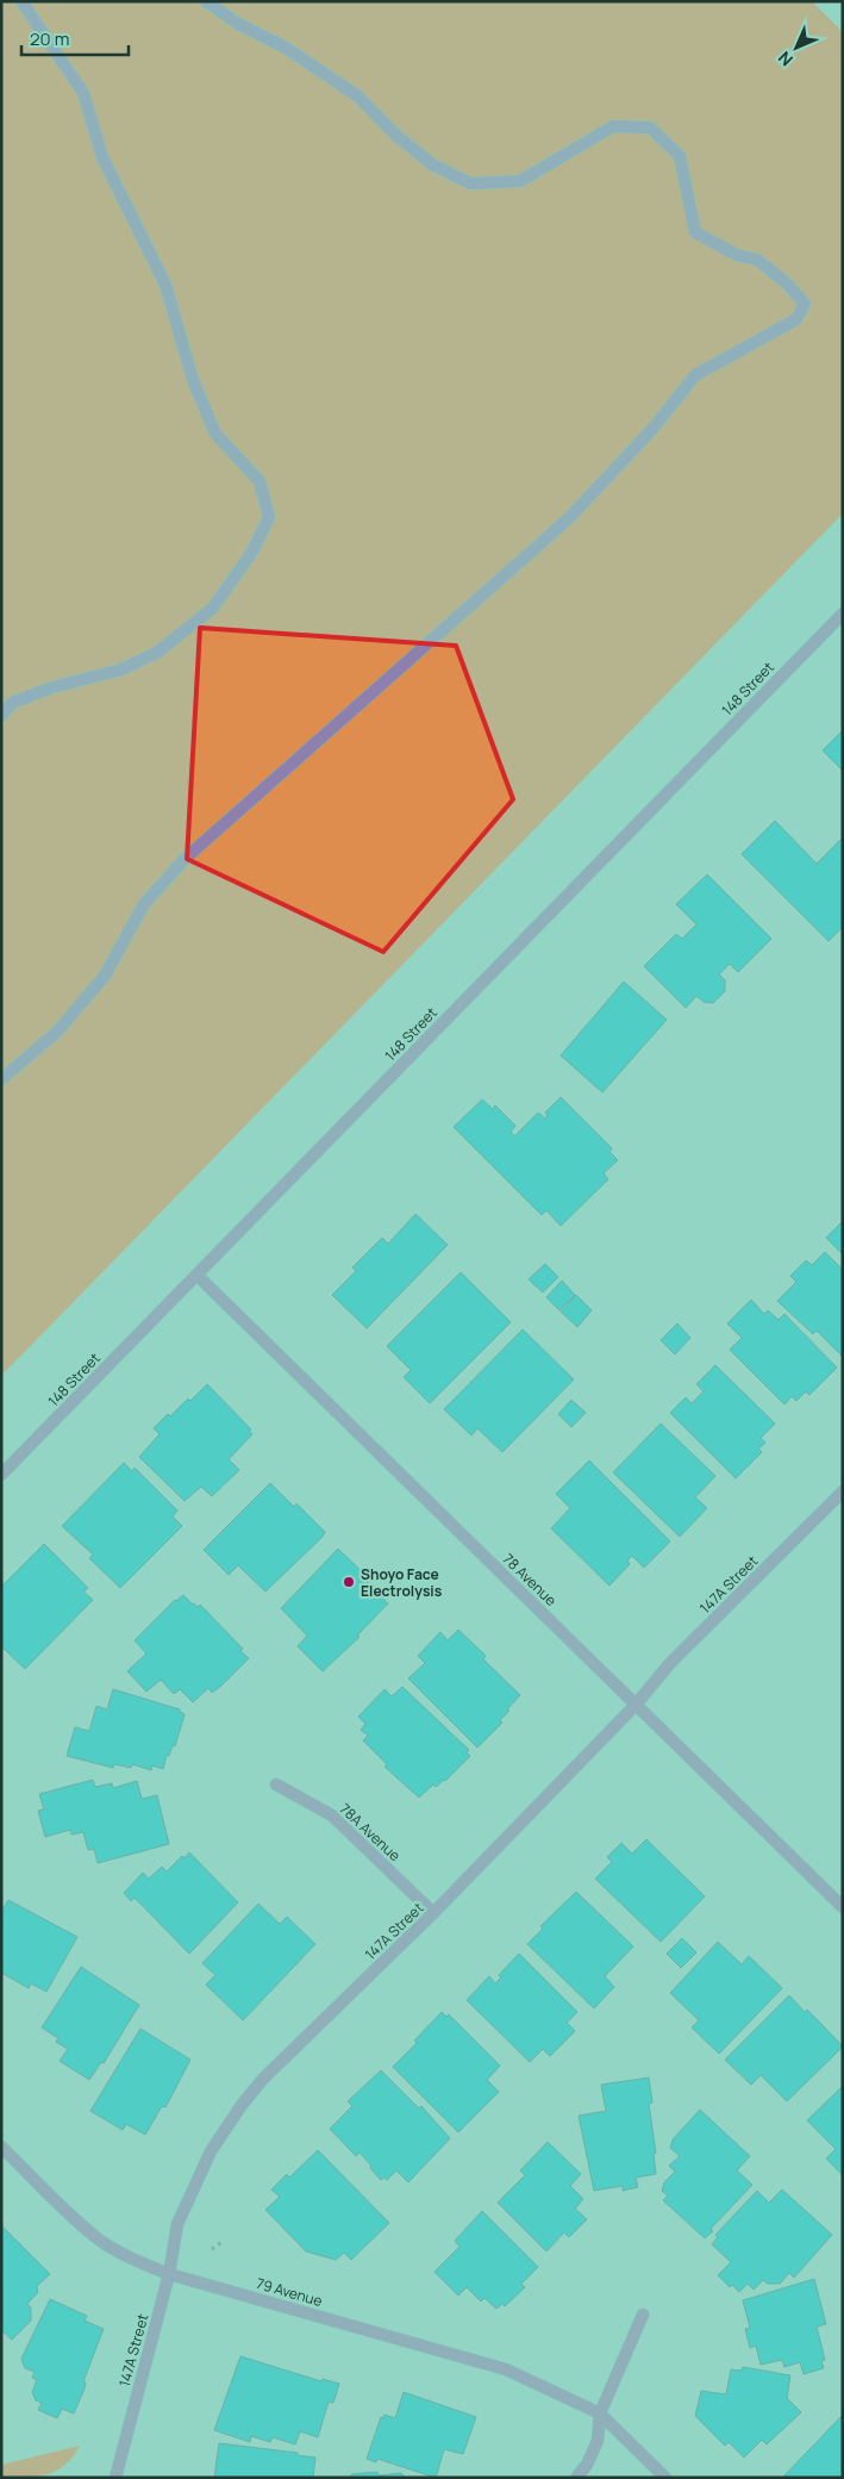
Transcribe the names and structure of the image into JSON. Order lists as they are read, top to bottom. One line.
{"streets":{"street":["148 Street","78 Avenue","147A Street","78A Avenue","79 Avenue"]},"crossings":[["148 Street","78 Avenue"],["78 Avenue","147A Street"],["147A Street","78A Avenue"],["147A Street","79 Avenue"]],"places":["Shoyo Face Electrolysis"],"scale_bar":"20 m","north":"bottom left"}
